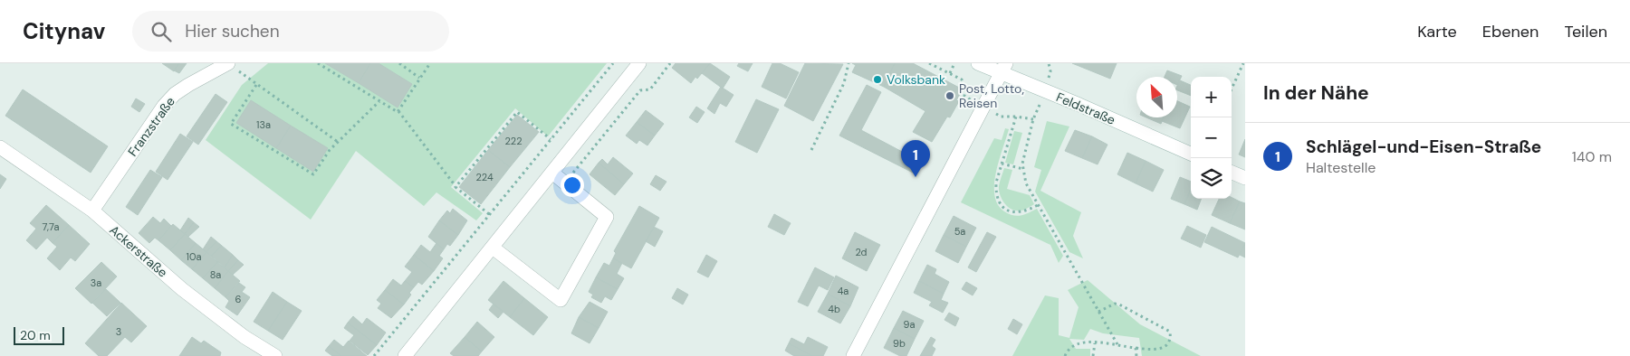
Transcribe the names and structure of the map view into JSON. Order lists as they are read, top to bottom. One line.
{"streets":{"street":["Feldstraße","Franzstraße","Ackerstraße"]},"crossings":[["Franzstraße","Ackerstraße"]],"places":["Volksbank","Post, Lotto, Reisen"],"house_numbers":["13a","222","224","7,7a","5a","2d","10a","8a","3a","4a","6","4b","9a","3","9b"],"scale_bar":"20 m","north":"top left","page":{"header":"Citynav","search":"Hier suchen","nav":["Karte","Ebenen","Teilen"],"heading":"In der Nähe","map_buttons":["+","−"],"list":[{"mark":"1","name":"Schlägel-und-Eisen-Straße","note":"Haltestelle","value":"140 m"}],"pins":"1","scale":"20 m"}}
